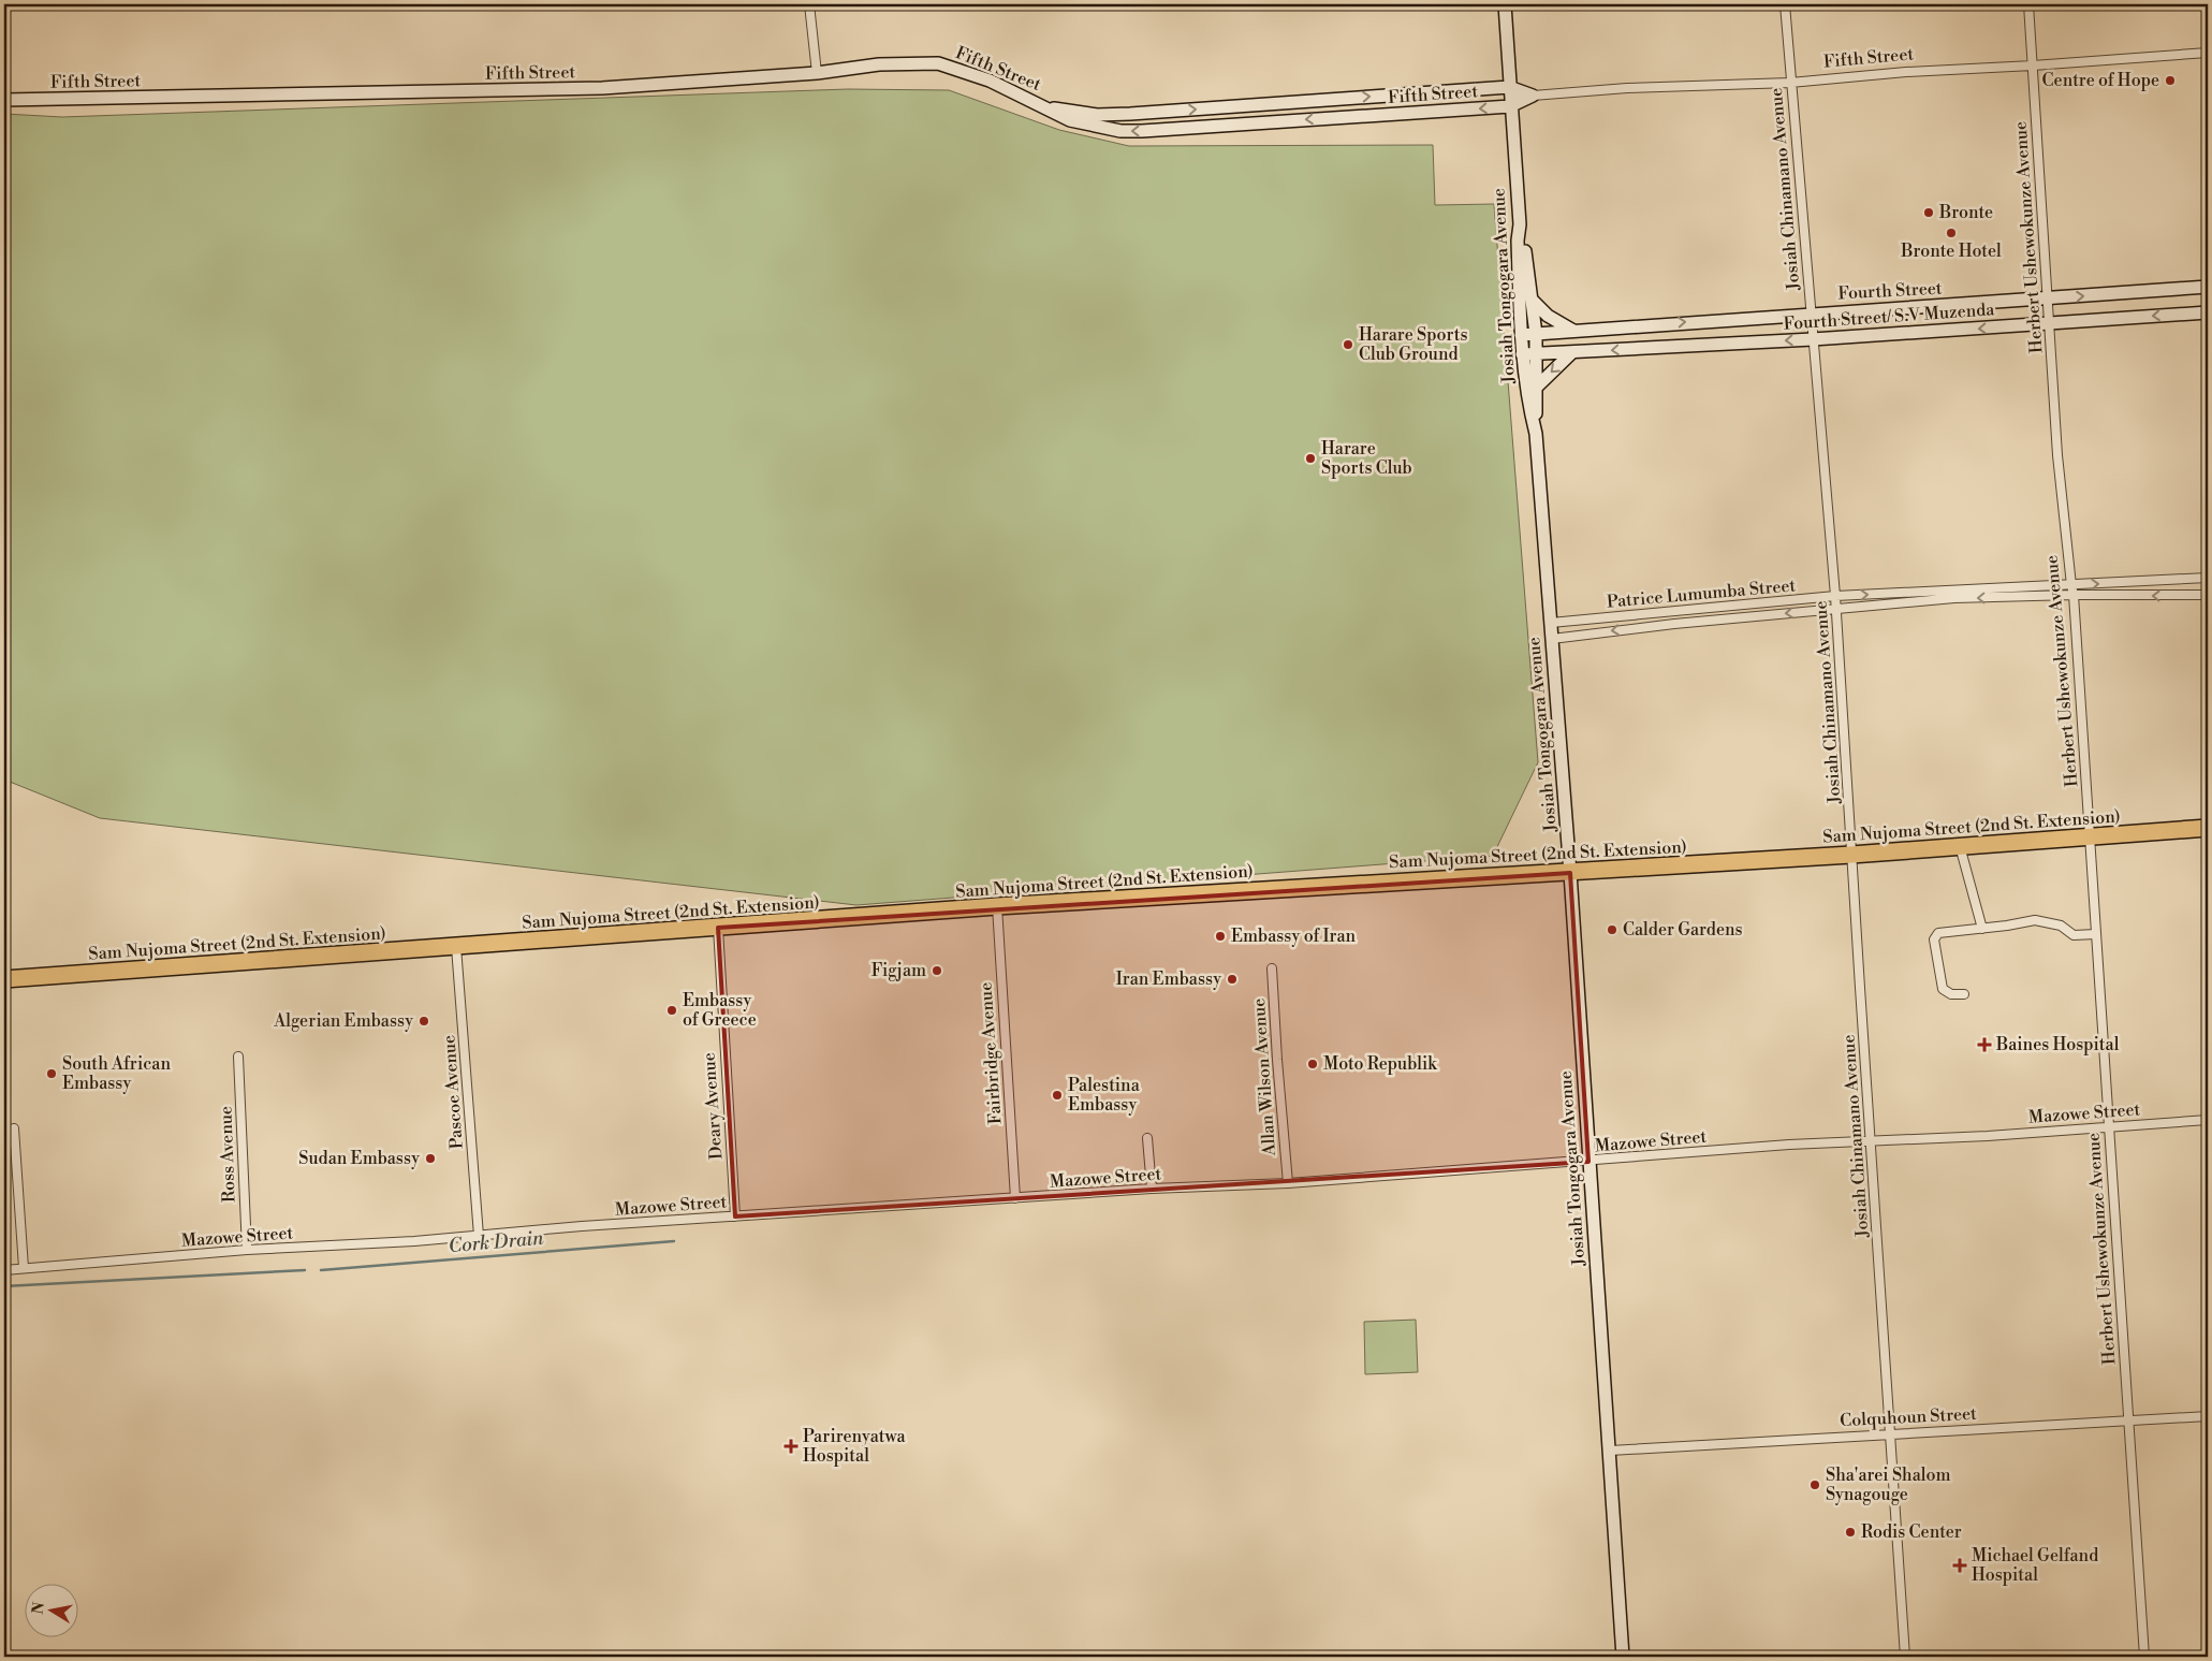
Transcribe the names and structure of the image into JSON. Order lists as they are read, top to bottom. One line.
{"streets":{"highway":["Sam Nujoma Street (2nd St. Extension)"],"main road":["Fifth Street","Josiah Tongogara Avenue","Fourth Street","Fourth Street/ S.V Muzenda"],"street":["Josiah Chinamano Avenue","Herbert Ushewokunze Avenue","Patrice Lumumba Street","Fairbridge Avenue","Allan Wilson Avenue","Pascoe Avenue","Deary Avenue","Mazowe Street","Ross Avenue","Colquhoun Street"]},"crossings":[["Fifth Street","Josiah Chinamano Avenue"],["Fifth Street","Herbert Ushewokunze Avenue"],["Fifth Street","Josiah Tongogara Avenue"],["Josiah Chinamano Avenue","Fourth Street"],["Josiah Chinamano Avenue","Fourth Street/ S.V Muzenda"],["Josiah Chinamano Avenue","Patrice Lumumba Street"],["Josiah Chinamano Avenue","Sam Nujoma Street (2nd St. Extension)"],["Josiah Chinamano Avenue","Mazowe Street"],["Josiah Chinamano Avenue","Colquhoun Street"],["Herbert Ushewokunze Avenue","Fourth Street"],["Herbert Ushewokunze Avenue","Fourth Street/ S.V Muzenda"],["Herbert Ushewokunze Avenue","Patrice Lumumba Street"],["Herbert Ushewokunze Avenue","Sam Nujoma Street (2nd St. Extension)"],["Herbert Ushewokunze Avenue","Mazowe Street"],["Herbert Ushewokunze Avenue","Colquhoun Street"],["Josiah Tongogara Avenue","Fourth Street"],["Josiah Tongogara Avenue","Patrice Lumumba Street"],["Josiah Tongogara Avenue","Sam Nujoma Street (2nd St. Extension)"],["Josiah Tongogara Avenue","Mazowe Street"],["Josiah Tongogara Avenue","Colquhoun Street"],["Sam Nujoma Street (2nd St. Extension)","Fairbridge Avenue"],["Sam Nujoma Street (2nd St. Extension)","Pascoe Avenue"],["Sam Nujoma Street (2nd St. Extension)","Deary Avenue"],["Fairbridge Avenue","Mazowe Street"],["Allan Wilson Avenue","Mazowe Street"],["Pascoe Avenue","Mazowe Street"],["Deary Avenue","Mazowe Street"],["Mazowe Street","Ross Avenue"]],"one_way":["Fourth Street","Fourth Street/ S.V Muzenda"],"water":["Cork Drain"],"places":{"other":["Centre of Hope","Bronte","Bronte Hotel","Harare Sports Club Ground","Harare Sports Club","Calder Gardens","Embassy of Iran","Figjam","Iran Embassy","Embassy of Greece","Algerian Embassy","Moto Republik","South African Embassy","Palestina Embassy","Sudan Embassy","Sha'arei Shalom Synagouge","Rodis Center"],"health":["Baines Hospital","Parirenyatwa Hospital","Michael Gelfand Hospital"]},"north":"left"}
